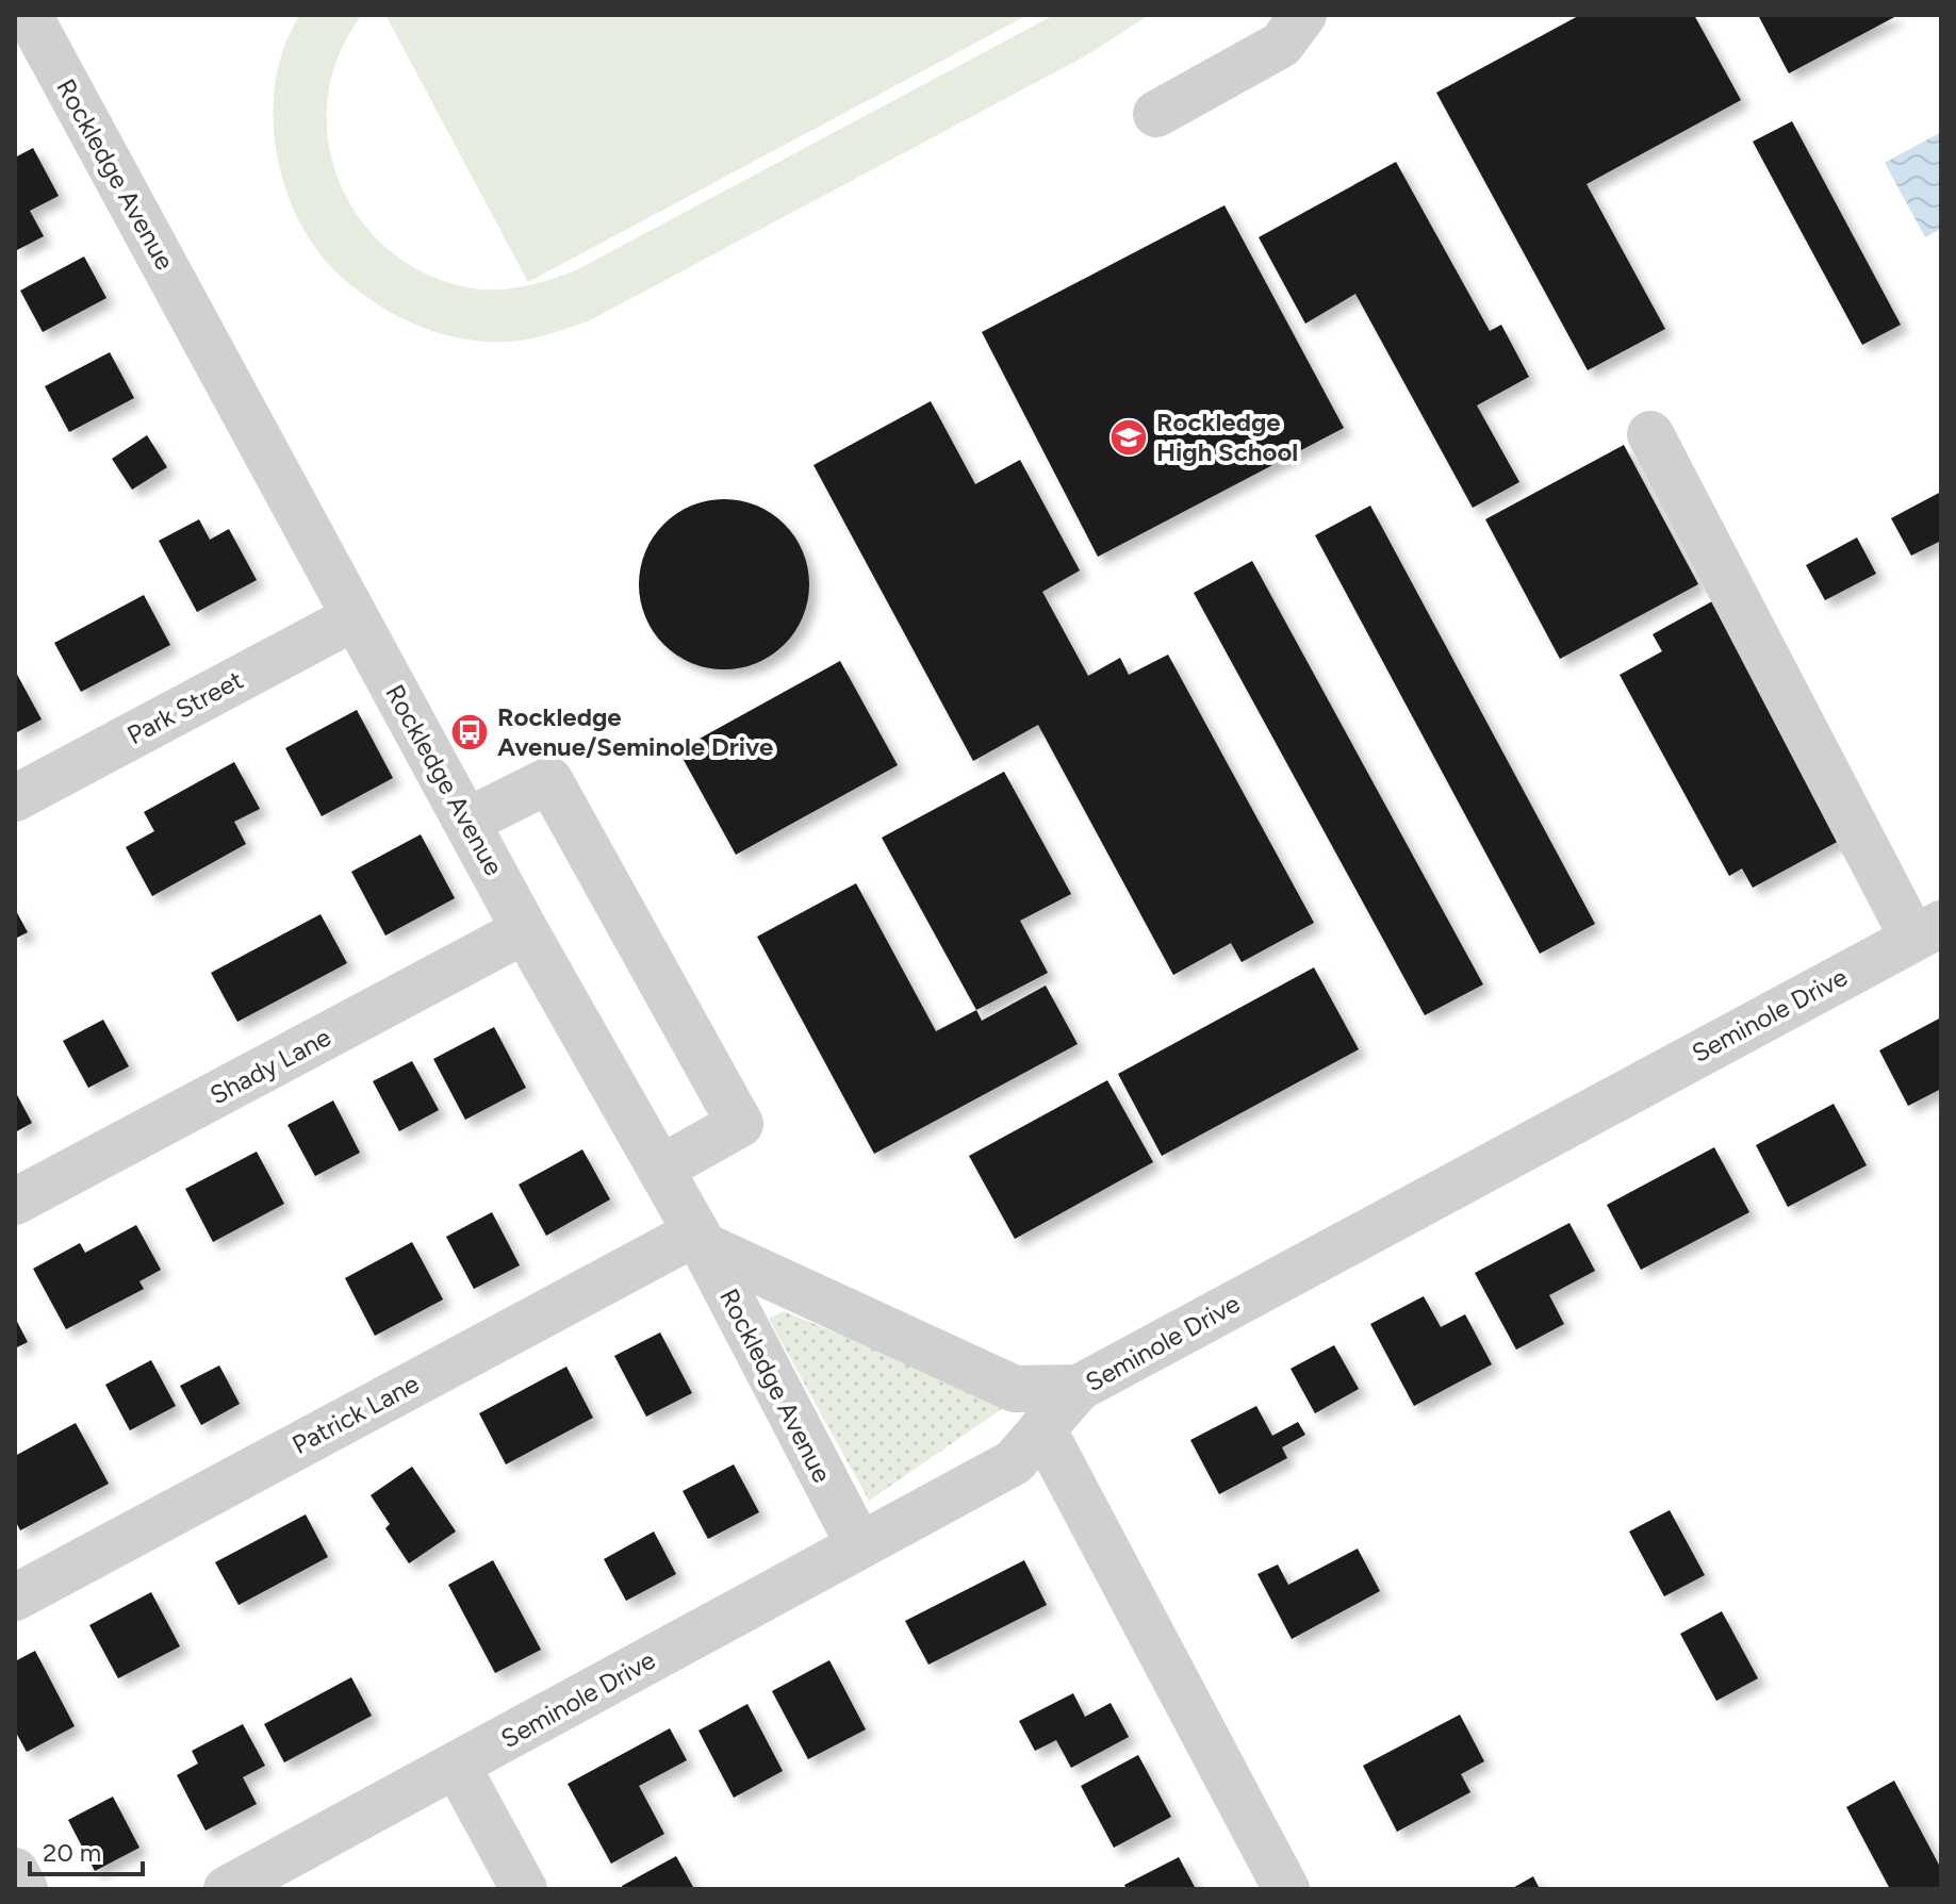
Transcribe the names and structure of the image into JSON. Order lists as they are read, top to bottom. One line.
{"streets":{"street":["Rockledge Avenue","Park Street","Seminole Drive","Shady Lane","Patrick Lane"]},"crossings":[["Rockledge Avenue","Park Street"],["Rockledge Avenue","Seminole Drive"],["Rockledge Avenue","Shady Lane"],["Rockledge Avenue","Patrick Lane"]],"places":{"school or university":["Rockledge High School"],"bus stop":["Rockledge Avenue/Seminole Drive"]},"scale_bar":"20 m"}
